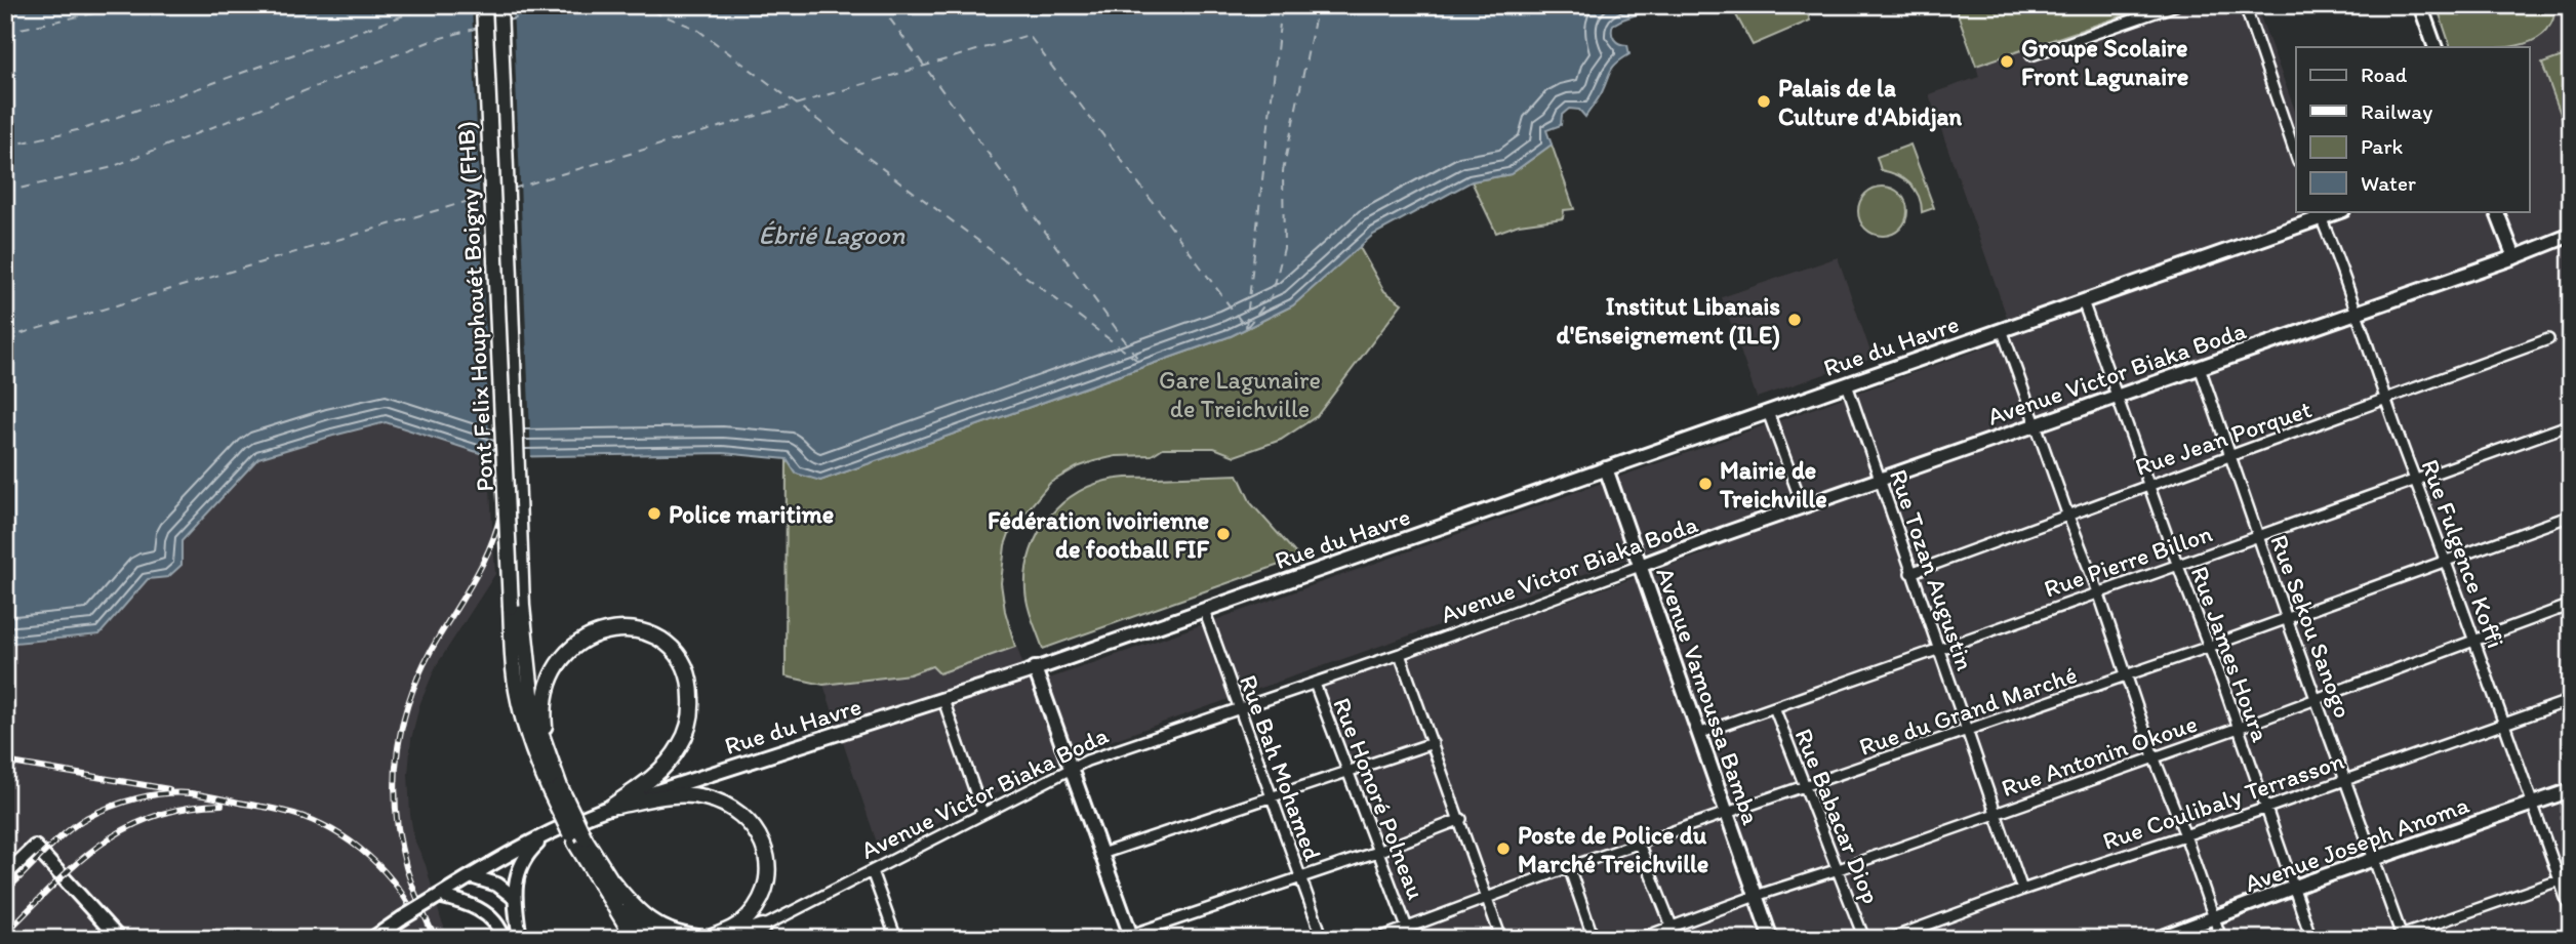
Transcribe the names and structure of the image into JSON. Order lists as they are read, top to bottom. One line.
{"streets":{"main road":["Pont Felix Houphouét Boigny (FHB)"],"street":["Rue du Havre","Avenue Victor Biaka Boda","Rue Jean Porquet","Rue Fulgence Koffi","Rue Pierre Billon","Rue Tozan Augustin","Rue Sekou Sanogo","Rue James Houra","Avenue Vamoussa Bamba","Rue du Grand Marché","Rue Antonin Okoue","Rue Bah Mohamed","Rue Honoré Polneau","Rue Coulibaly Terrasson","Rue Babacar Diop","Avenue Joseph Anoma"]},"crossings":[["Rue du Havre","Rue Fulgence Koffi"],["Rue du Havre","Rue Tozan Augustin"],["Rue du Havre","Rue James Houra"],["Rue du Havre","Avenue Vamoussa Bamba"],["Rue du Havre","Rue Bah Mohamed"],["Avenue Victor Biaka Boda","Rue Fulgence Koffi"],["Avenue Victor Biaka Boda","Rue Tozan Augustin"],["Avenue Victor Biaka Boda","Rue Sekou Sanogo"],["Avenue Victor Biaka Boda","Rue James Houra"],["Avenue Victor Biaka Boda","Avenue Vamoussa Bamba"],["Avenue Victor Biaka Boda","Rue Bah Mohamed"],["Avenue Victor Biaka Boda","Rue Honoré Polneau"],["Rue Jean Porquet","Rue Fulgence Koffi"],["Rue Jean Porquet","Rue Tozan Augustin"],["Rue Jean Porquet","Rue Sekou Sanogo"],["Rue Jean Porquet","Rue James Houra"],["Rue Fulgence Koffi","Rue Pierre Billon"],["Rue Fulgence Koffi","Rue du Grand Marché"],["Rue Fulgence Koffi","Rue Antonin Okoue"],["Rue Fulgence Koffi","Rue Coulibaly Terrasson"],["Rue Fulgence Koffi","Avenue Joseph Anoma"],["Rue Pierre Billon","Rue Tozan Augustin"],["Rue Pierre Billon","Rue Sekou Sanogo"],["Rue Pierre Billon","Rue James Houra"],["Rue Pierre Billon","Avenue Vamoussa Bamba"],["Rue Pierre Billon","Rue Babacar Diop"],["Rue Tozan Augustin","Rue du Grand Marché"],["Rue Tozan Augustin","Rue Antonin Okoue"],["Rue Tozan Augustin","Rue Coulibaly Terrasson"],["Rue Sekou Sanogo","Rue du Grand Marché"],["Rue Sekou Sanogo","Rue Antonin Okoue"],["Rue Sekou Sanogo","Rue Coulibaly Terrasson"],["Rue Sekou Sanogo","Avenue Joseph Anoma"],["Rue James Houra","Rue du Grand Marché"],["Rue James Houra","Rue Antonin Okoue"],["Rue James Houra","Rue Coulibaly Terrasson"],["Rue James Houra","Avenue Joseph Anoma"],["Avenue Vamoussa Bamba","Rue du Grand Marché"],["Avenue Vamoussa Bamba","Rue Antonin Okoue"],["Rue du Grand Marché","Rue Honoré Polneau"],["Rue du Grand Marché","Rue Babacar Diop"],["Rue Antonin Okoue","Rue Babacar Diop"]],"water":["Ébrié Lagoon"],"parks":["Gare Lagunaire de Treichville"],"places":["Groupe Scolaire Front Lagunaire","Palais de la Culture d'Abidjan","Institut Libanais d'Enseignement (ILE)","Mairie de Treichville","Police maritime","Fédération ivoirienne de football FIF","Poste de Police du Marché Treichville"],"legend":["Road","Railway","Park","Water"]}
